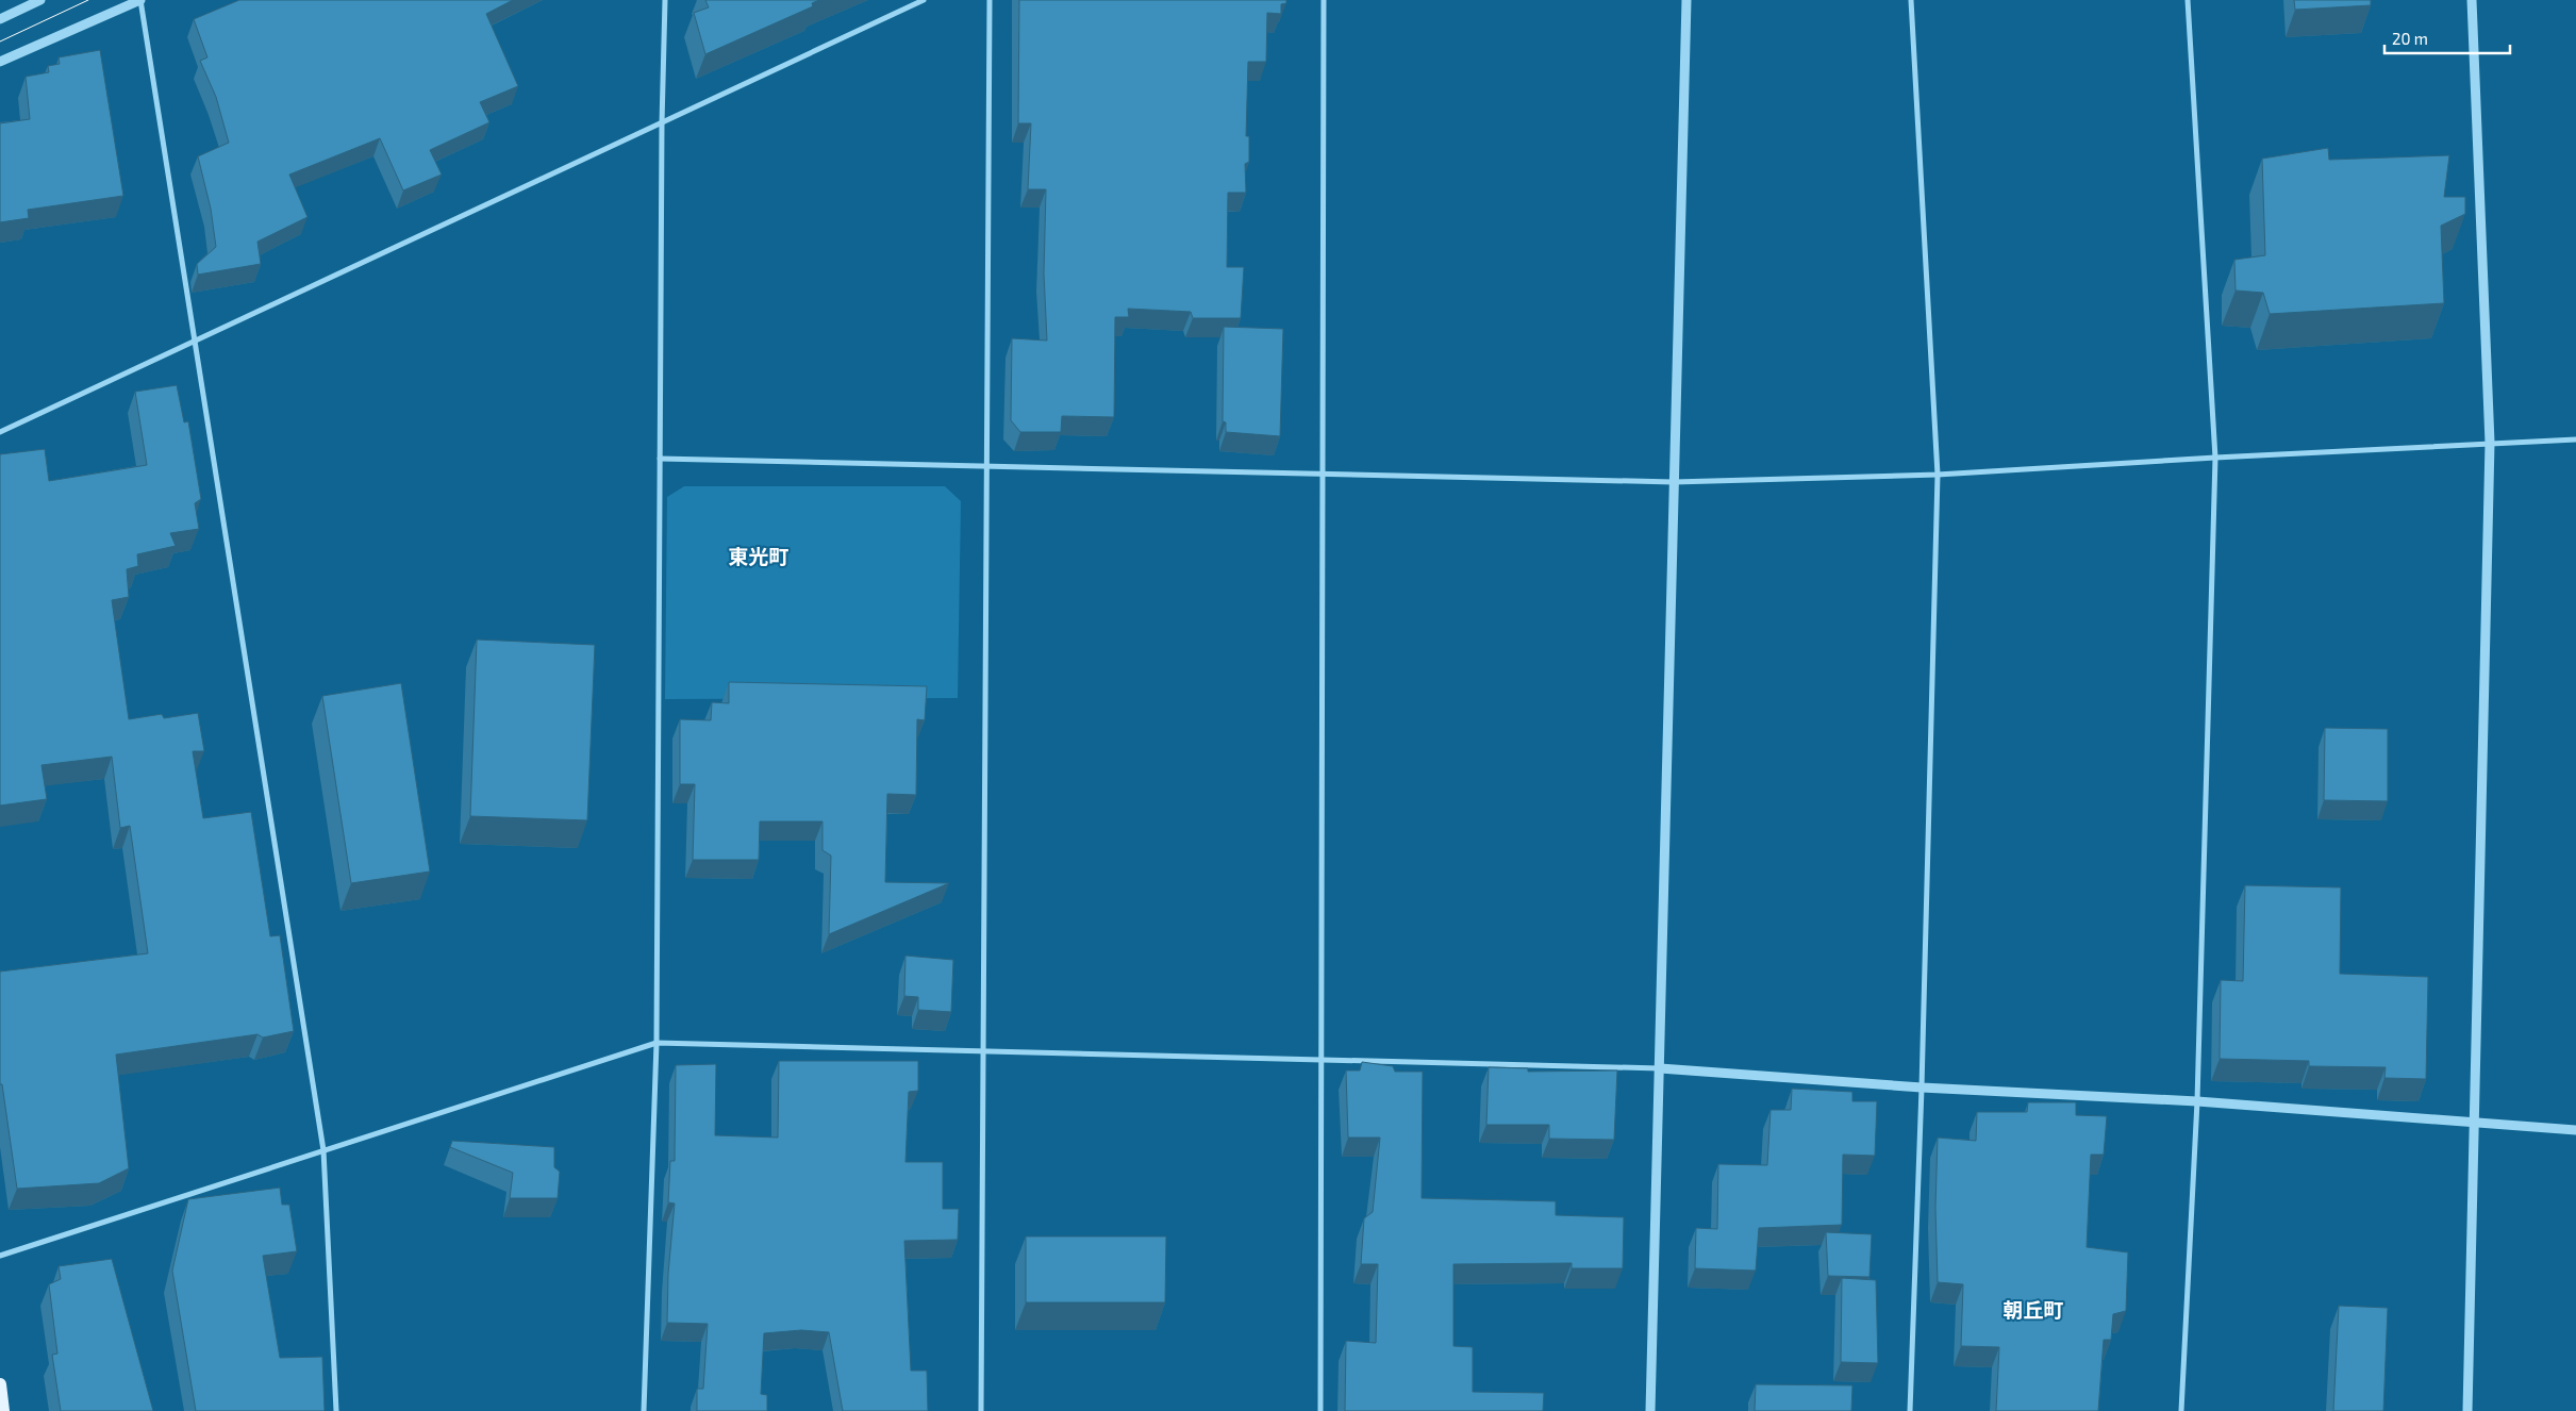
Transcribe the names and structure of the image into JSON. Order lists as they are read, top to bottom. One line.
{"districts":["東光町","朝丘町"],"scale_bar":"20 m"}
